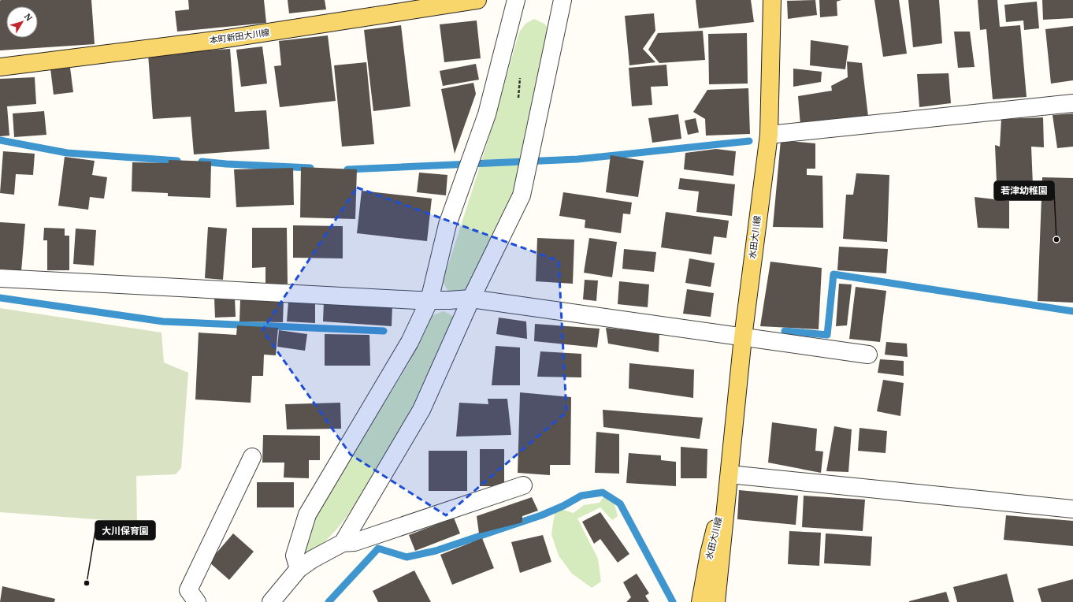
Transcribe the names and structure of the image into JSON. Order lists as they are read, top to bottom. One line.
{"streets":{"main road":["本町新田大川線","水田大川線"]},"places":["若津幼稚園","大川保育園"],"north":"top right"}
